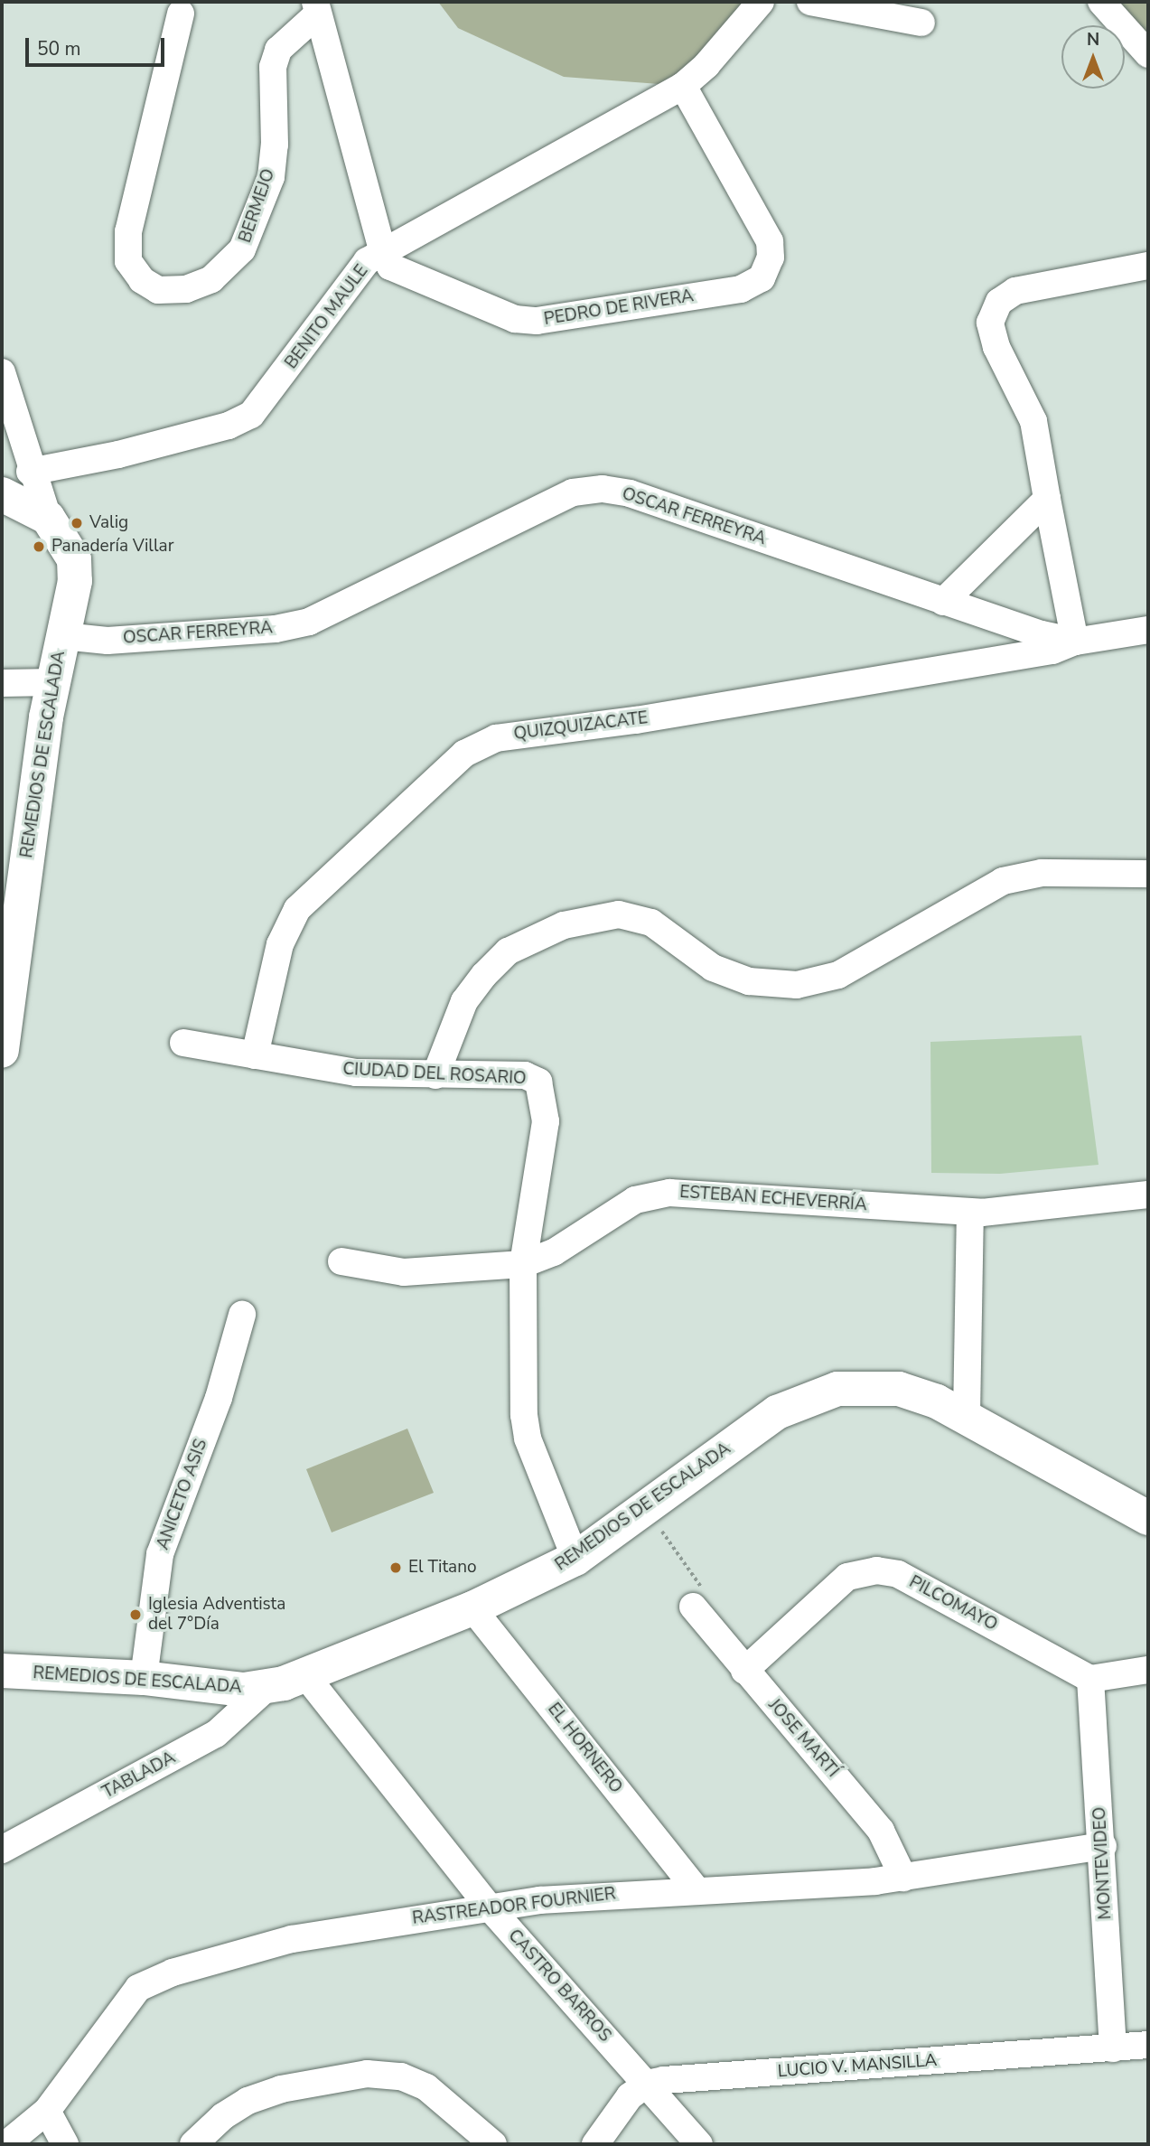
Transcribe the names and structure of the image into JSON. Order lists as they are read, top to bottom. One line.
{"streets":{"main road":["REMEDIOS DE ESCALADA"],"street":["BERMEJO","PEDRO DE RIVERA","BENITO MAULE","OSCAR FERREYRA","QUIZQUIZACATE","CIUDAD DEL ROSARIO","ESTEBAN ECHEVERRÍA","ANICETO ASIS","PILCOMAYO","JOSE MARTÍ","EL HORNERO","TABLADA","MONTEVIDEO","RASTREADOR FOURNIER","CASTRO BARROS","LUCIO V. MANSILLA"]},"crossings":[["PEDRO DE RIVERA","BENITO MAULE"],["OSCAR FERREYRA","QUIZQUIZACATE"],["OSCAR FERREYRA","REMEDIOS DE ESCALADA"],["QUIZQUIZACATE","CIUDAD DEL ROSARIO"],["REMEDIOS DE ESCALADA","CIUDAD DEL ROSARIO"],["REMEDIOS DE ESCALADA","ANICETO ASIS"],["REMEDIOS DE ESCALADA","EL HORNERO"],["REMEDIOS DE ESCALADA","TABLADA"],["REMEDIOS DE ESCALADA","CASTRO BARROS"],["CIUDAD DEL ROSARIO","ESTEBAN ECHEVERRÍA"],["PILCOMAYO","JOSE MARTÍ"],["PILCOMAYO","MONTEVIDEO"],["JOSE MARTÍ","RASTREADOR FOURNIER"],["EL HORNERO","RASTREADOR FOURNIER"],["MONTEVIDEO","RASTREADOR FOURNIER"],["MONTEVIDEO","LUCIO V. MANSILLA"],["RASTREADOR FOURNIER","CASTRO BARROS"],["CASTRO BARROS","LUCIO V. MANSILLA"]],"places":["Valig","Panadería Villar","El Titano","Iglesia Adventista del 7°Día"],"scale_bar":"50 m","north":"top"}
